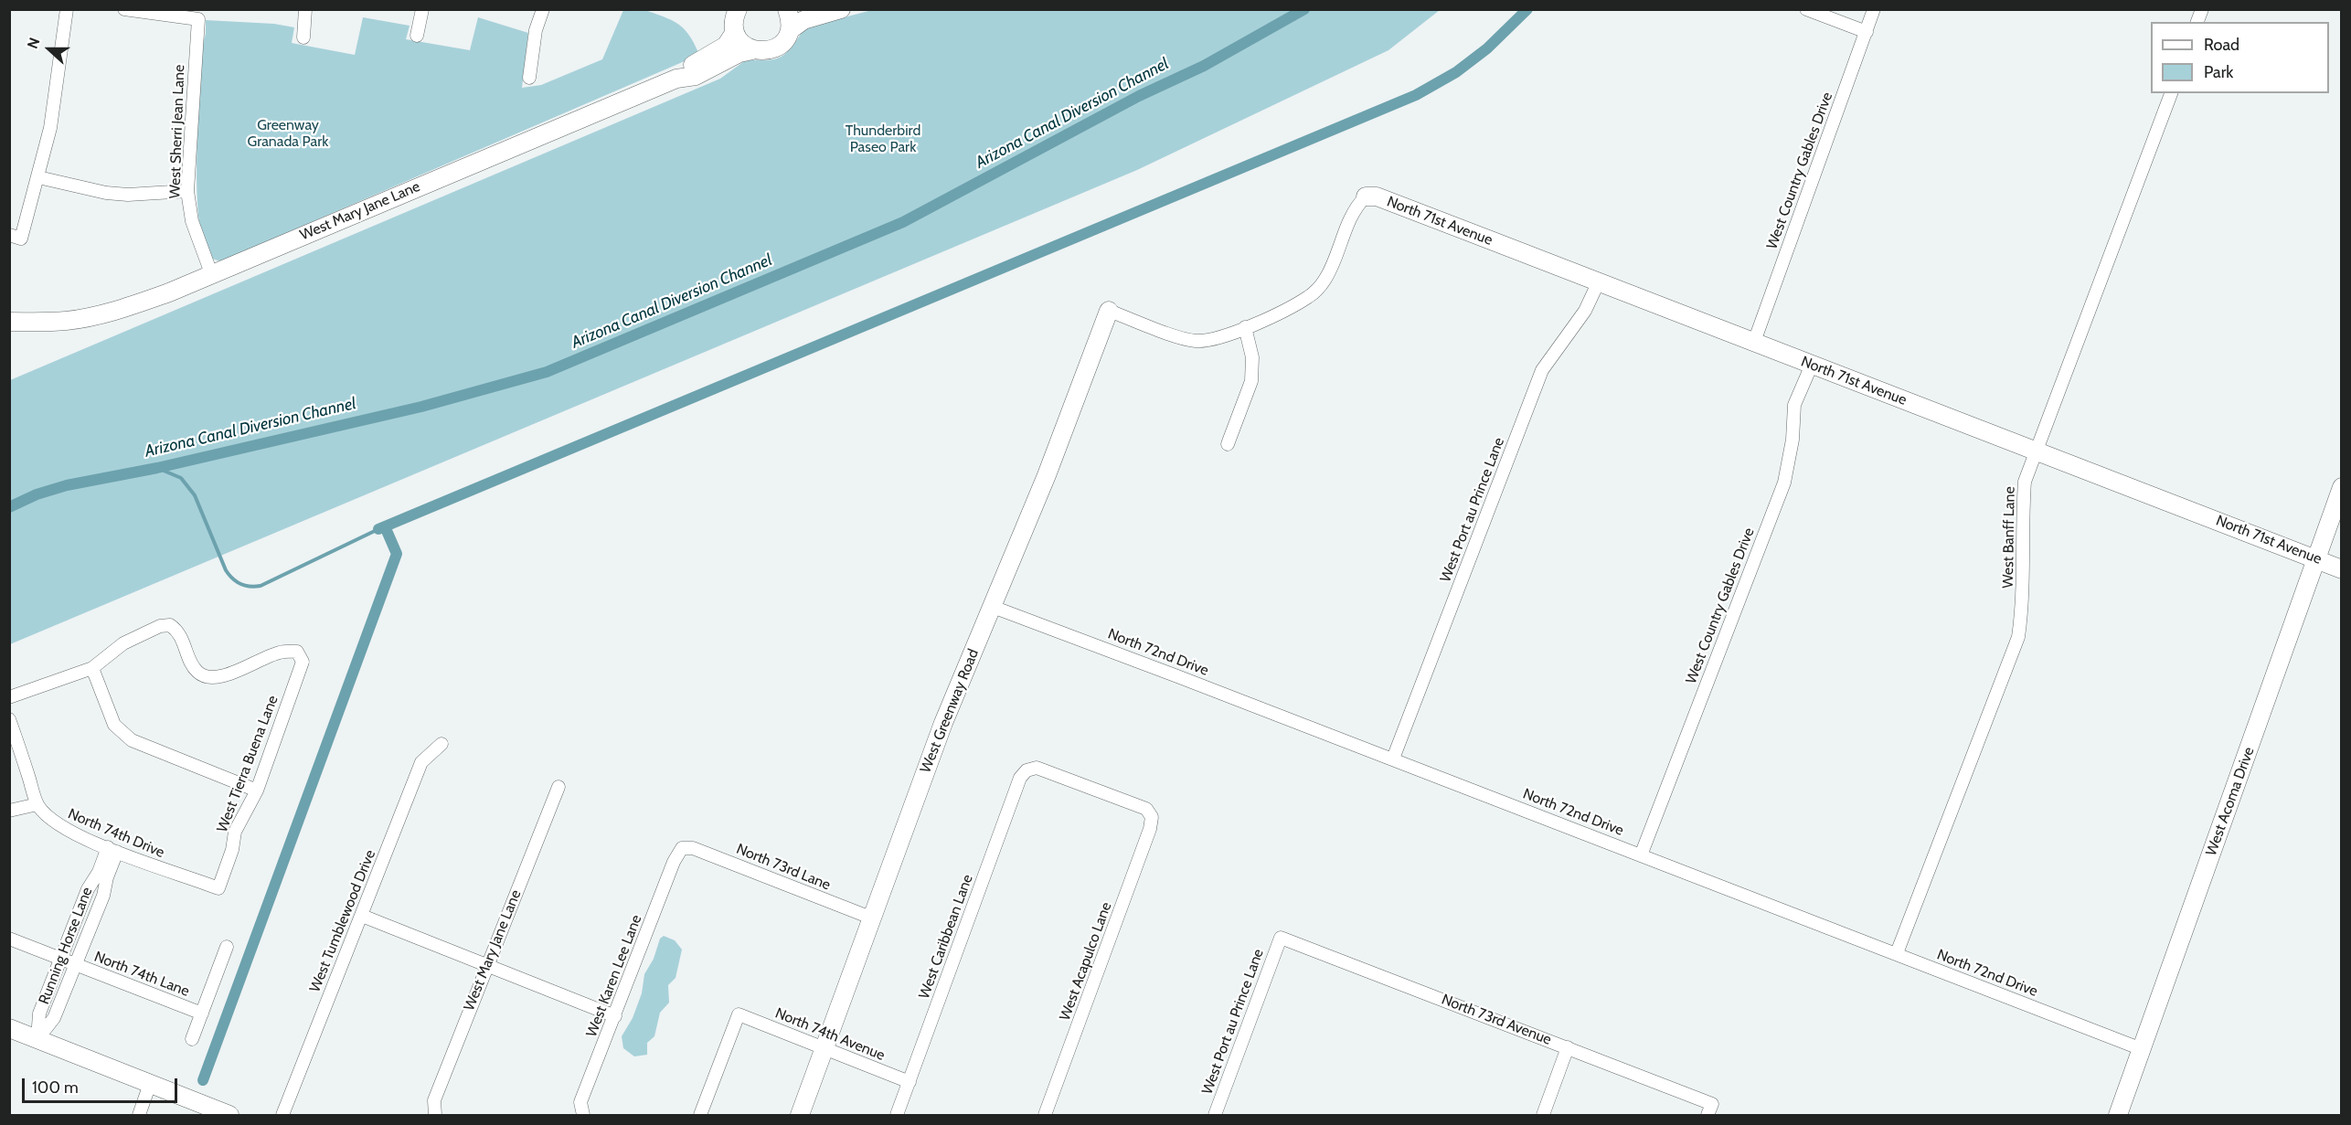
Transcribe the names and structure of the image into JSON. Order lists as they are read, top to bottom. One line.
{"streets":{"street":["West Sherri Jean Lane","West Country Gables Drive","West Mary Jane Lane","North 71st Avenue","West Port au Prince Lane","West Banff Lane","North 72nd Drive","West Greenway Road","West Tierra Buena Lane","West Acoma Drive","North 74th Drive","North 73rd Lane","West Tumblewood Drive","West Caribbean Lane","Running Horse Lane","West Acapulco Lane","North 74th Lane","West Karen Lee Lane","North 73rd Avenue","North 74th Avenue"]},"crossings":[["West Sherri Jean Lane","West Mary Jane Lane"],["West Country Gables Drive","North 71st Avenue"],["West Country Gables Drive","North 72nd Drive"],["North 71st Avenue","West Port au Prince Lane"],["North 71st Avenue","West Banff Lane"],["North 71st Avenue","West Acoma Drive"],["West Port au Prince Lane","North 72nd Drive"],["West Port au Prince Lane","North 73rd Avenue"],["West Banff Lane","North 72nd Drive"],["North 72nd Drive","West Greenway Road"],["North 72nd Drive","West Acoma Drive"],["West Greenway Road","North 73rd Lane"],["West Greenway Road","North 74th Avenue"],["West Tierra Buena Lane","North 74th Drive"],["North 74th Drive","Running Horse Lane"],["North 73rd Lane","West Karen Lee Lane"],["West Caribbean Lane","West Acapulco Lane"],["West Caribbean Lane","North 74th Avenue"],["Running Horse Lane","North 74th Lane"]],"water":["Arizona Canal Diversion Channel"],"parks":["Greenway Granada Park","Thunderbird Paseo Park"],"legend":["Road","Park"],"scale_bar":"100 m","north":"left"}
